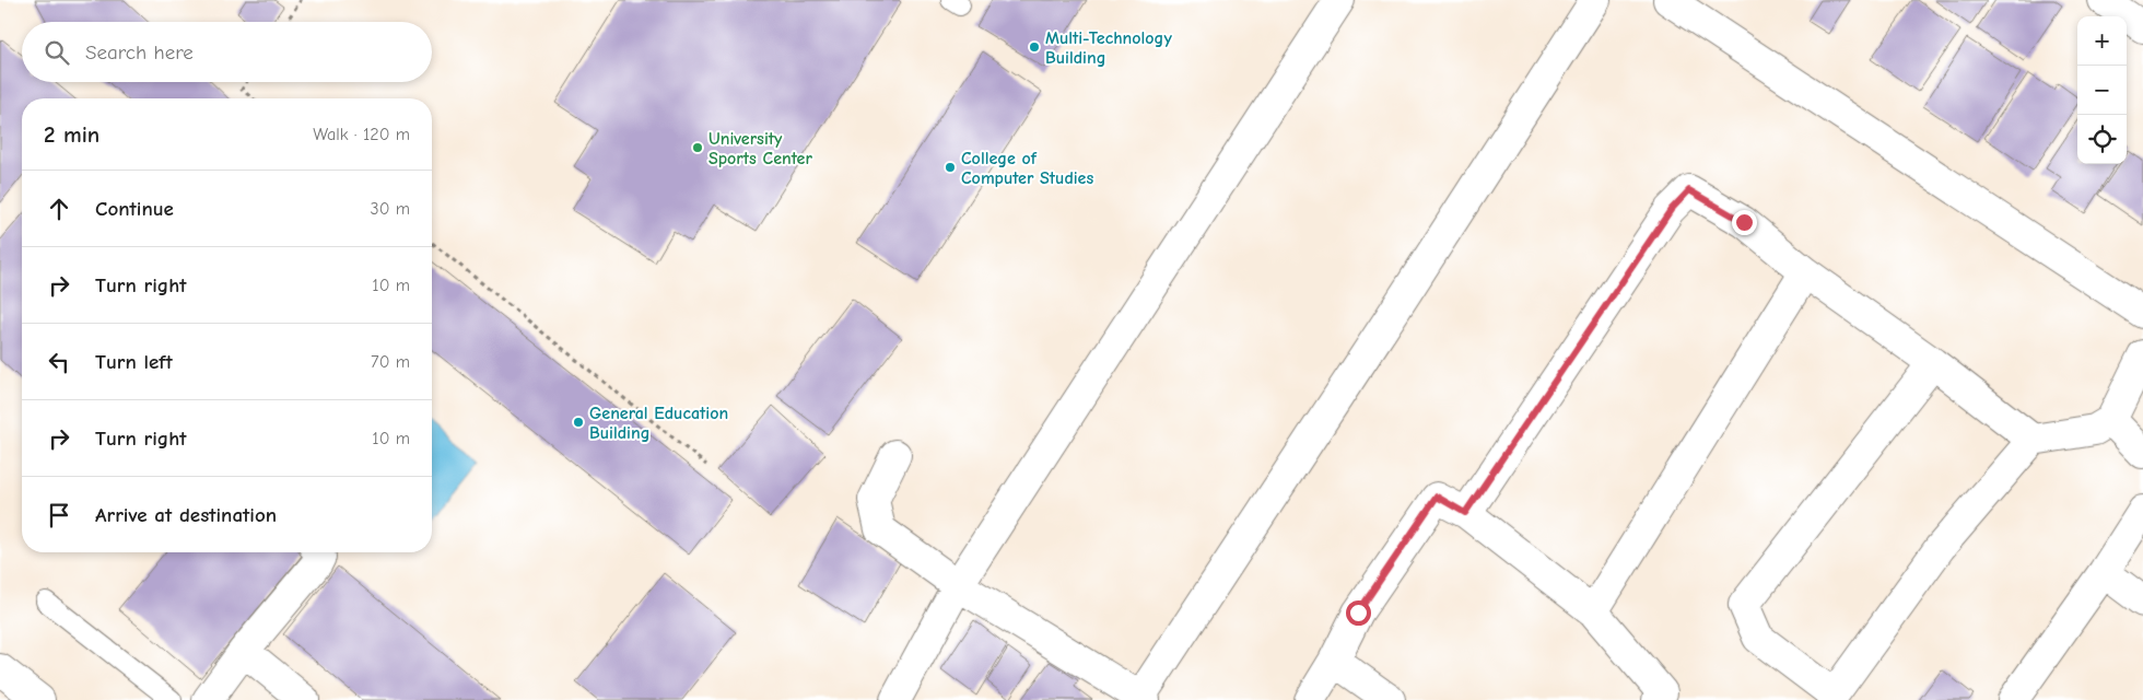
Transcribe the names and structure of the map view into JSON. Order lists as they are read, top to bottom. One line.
{"places":["Multi-Technology Building","University Sports Center","College of Computer Studies","General Education Building"],"page":{"map_buttons":["+","−"],"search":"Search here","heading":["2 min","Walk · 120 m"],"list":[["Continue","30 m"],["Turn right","10 m"],["Turn left","70 m"],["Turn right","10 m"],"Arrive at destination"]}}
